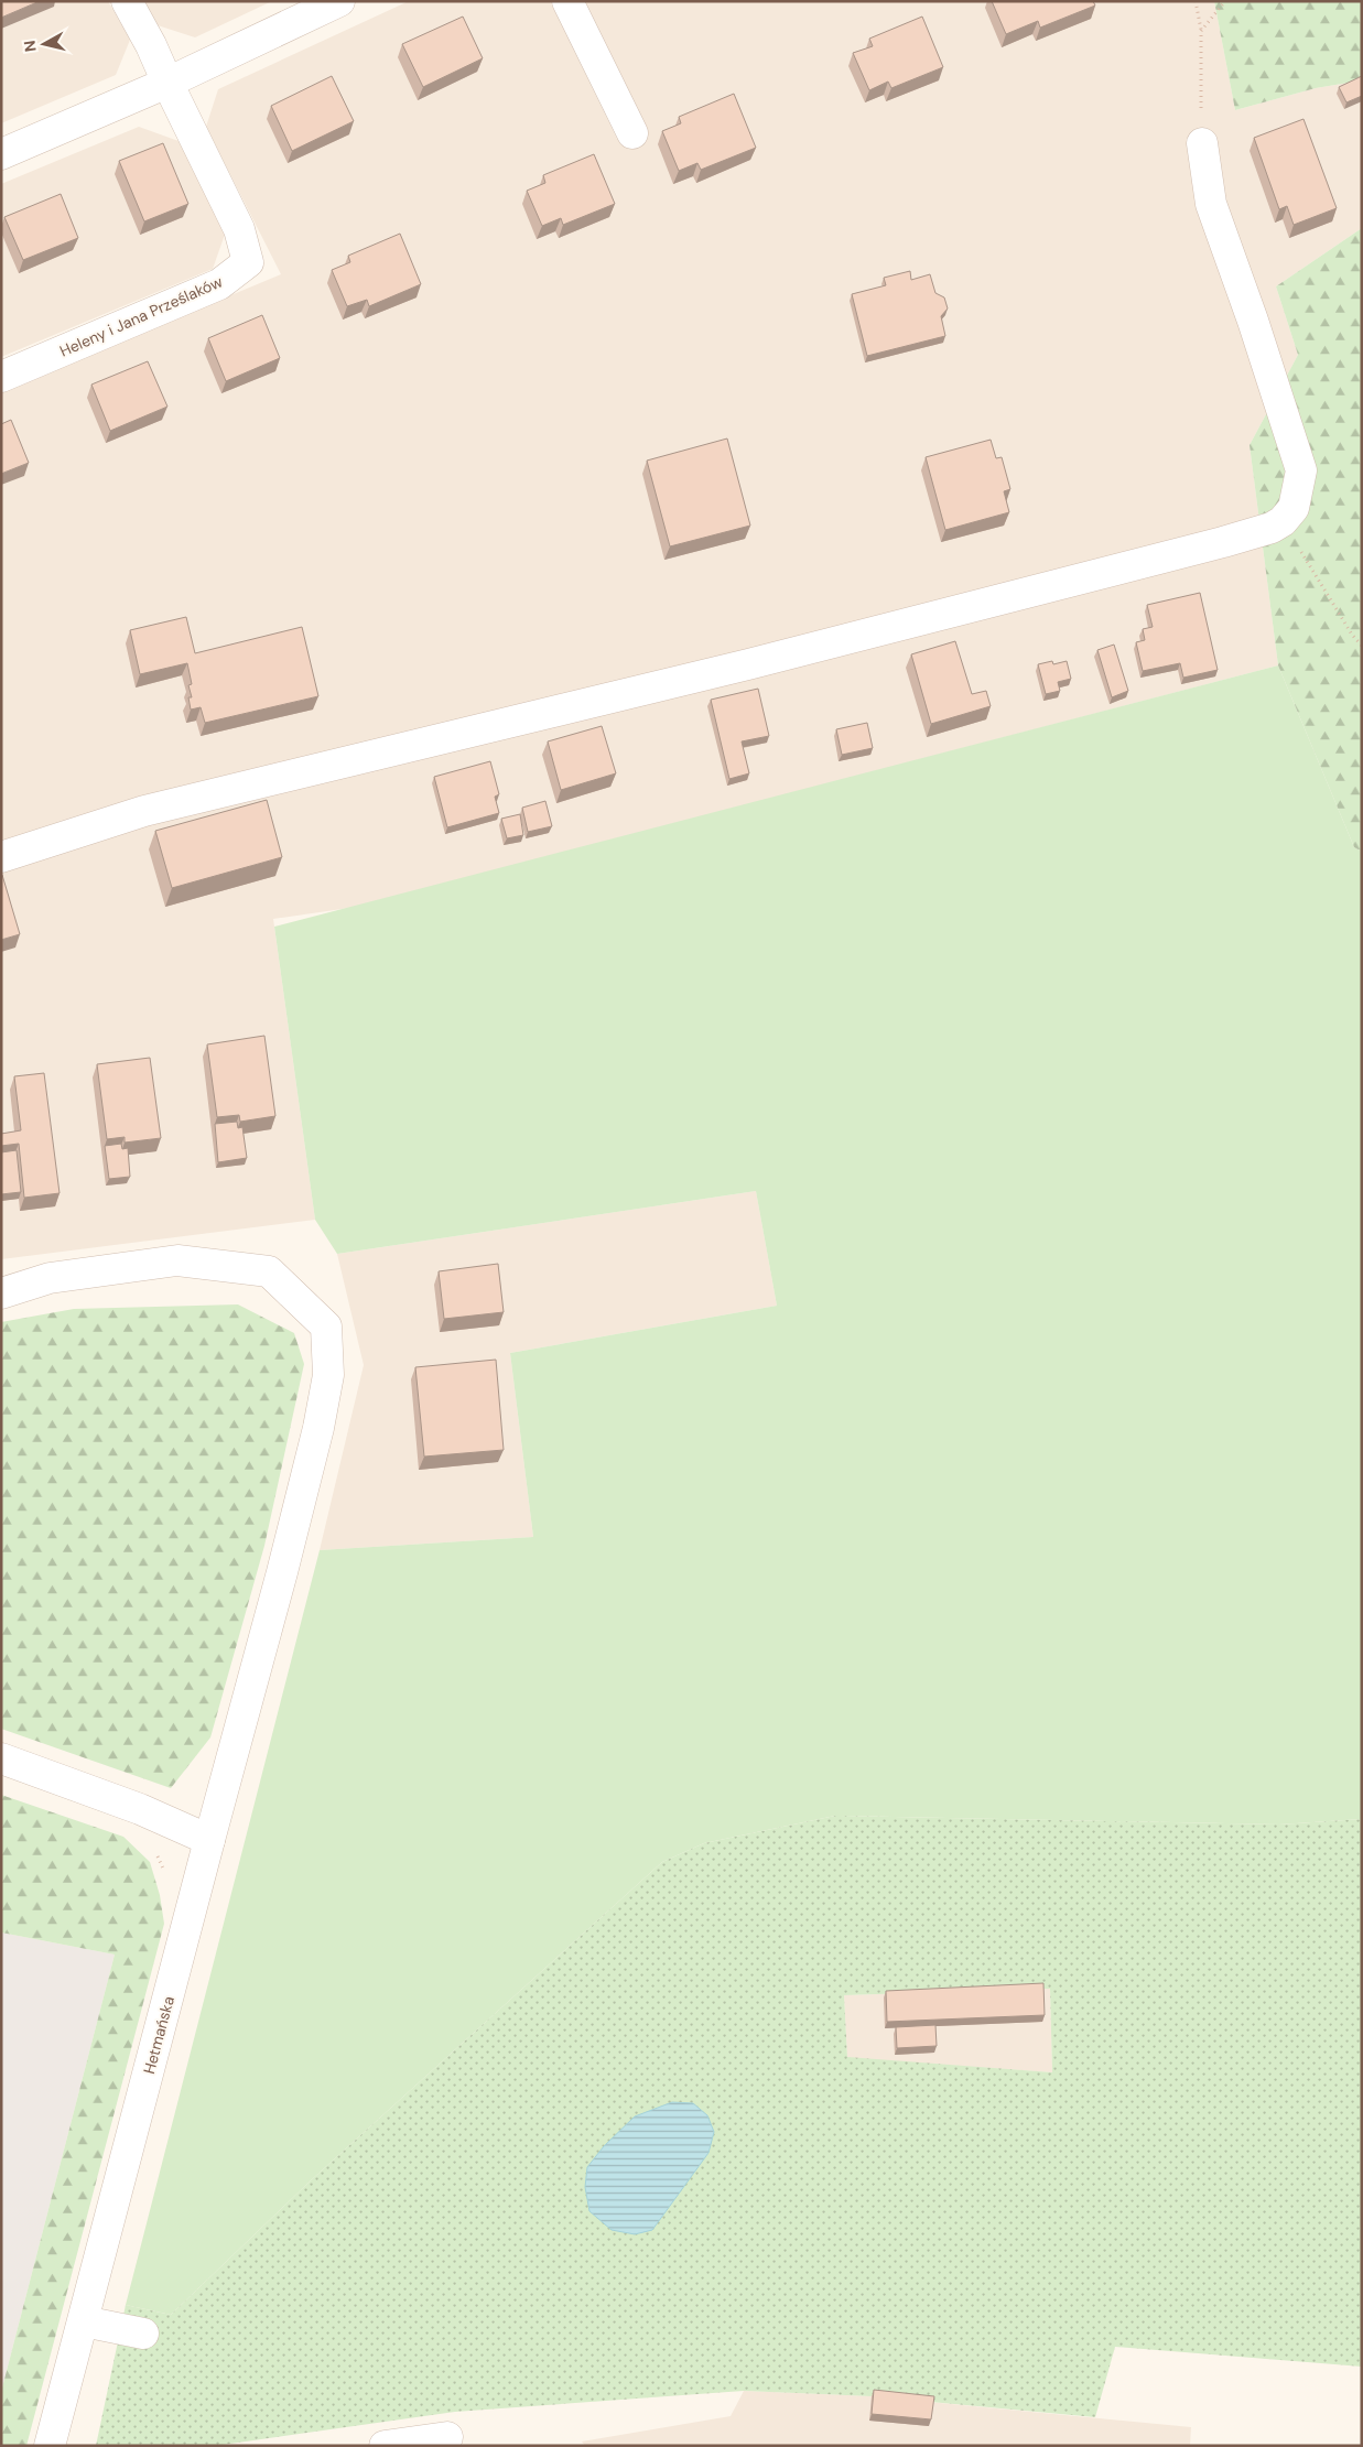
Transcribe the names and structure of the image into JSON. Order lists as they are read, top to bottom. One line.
{"streets":{"street":["Heleny i Jana Prześlaków","Hetmańska"]},"north":"left"}
